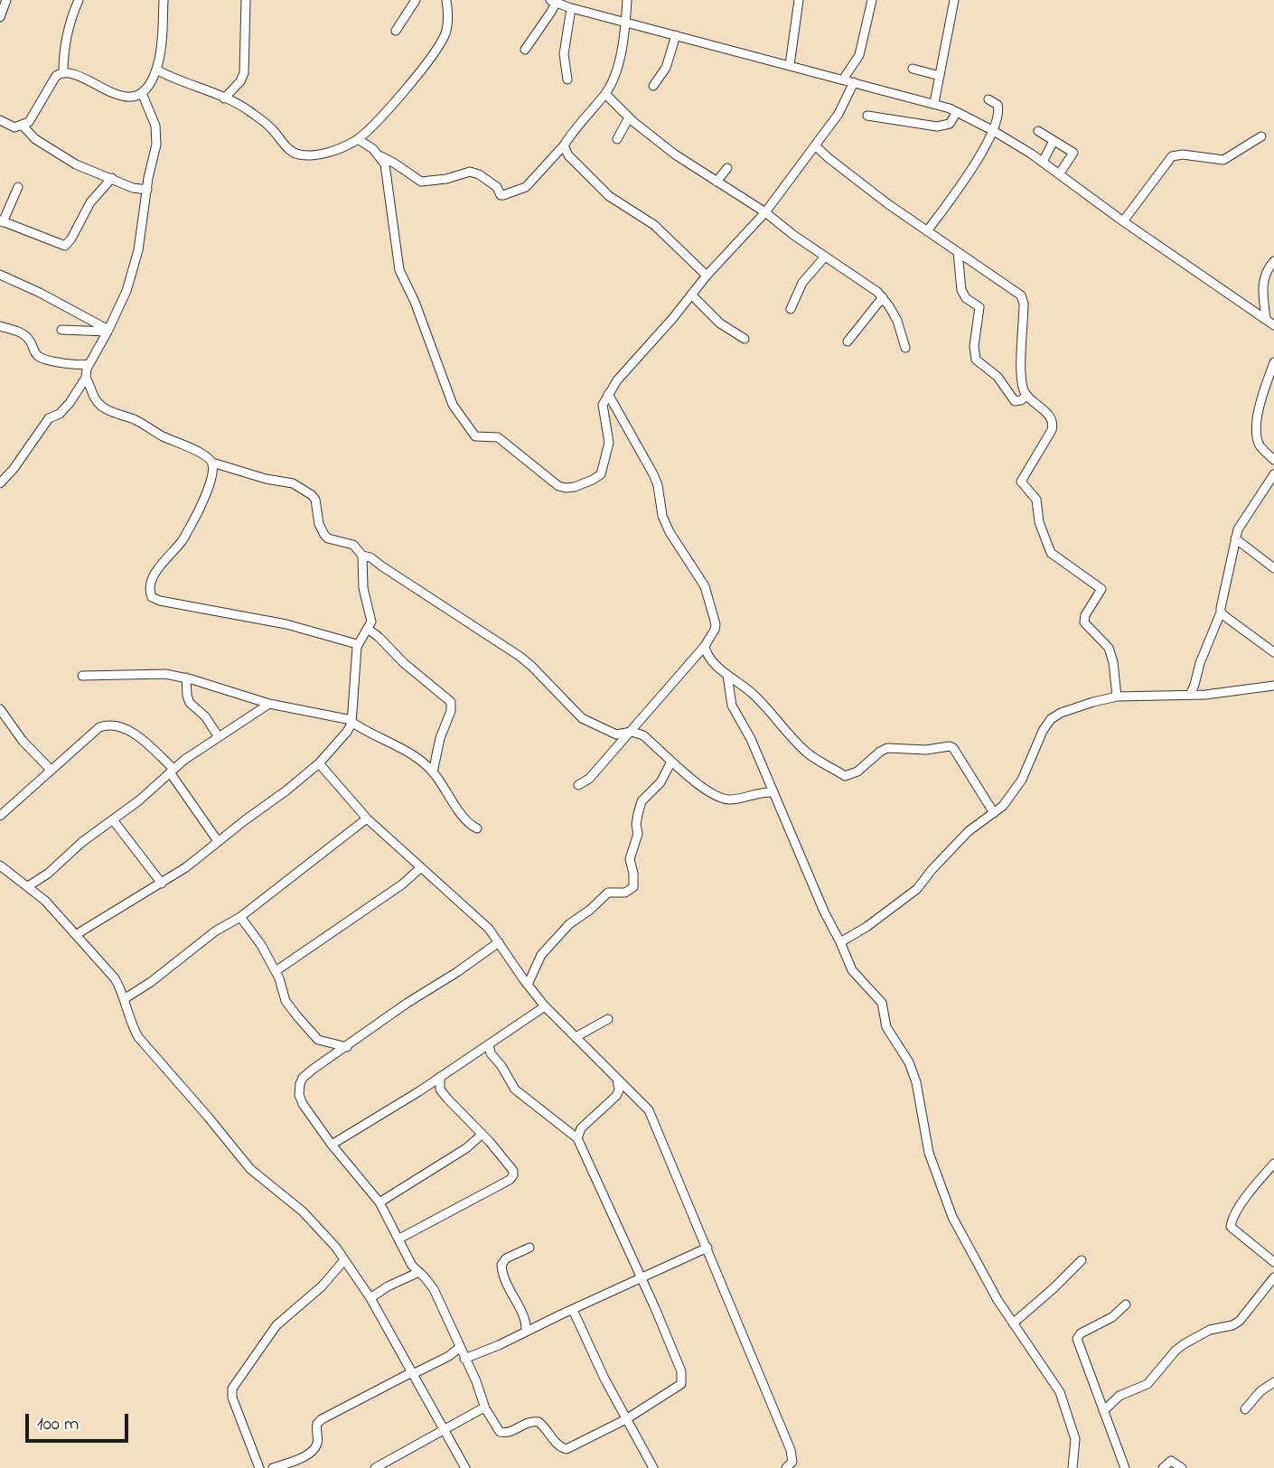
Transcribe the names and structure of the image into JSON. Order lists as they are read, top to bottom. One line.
{"scale_bar":"100 m"}
